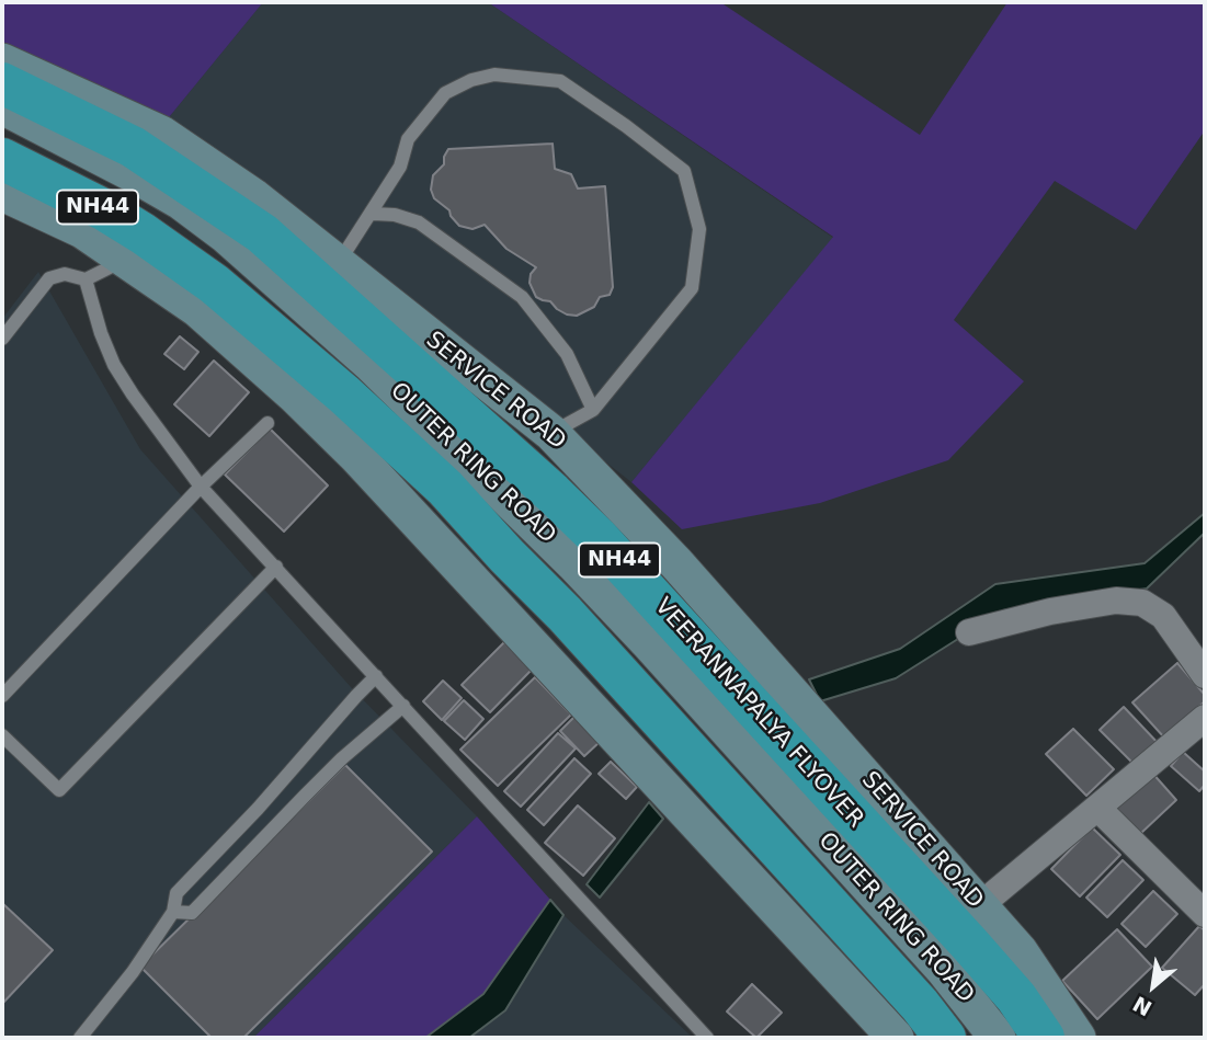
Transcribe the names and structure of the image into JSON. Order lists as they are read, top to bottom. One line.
{"streets":{"highway":["NH44","VEERANNAPALYA FLYOVER"],"street":["SERVICE ROAD","OUTER RING ROAD"]},"crossings":[["NH44","OUTER RING ROAD"]],"north":"bottom left"}
